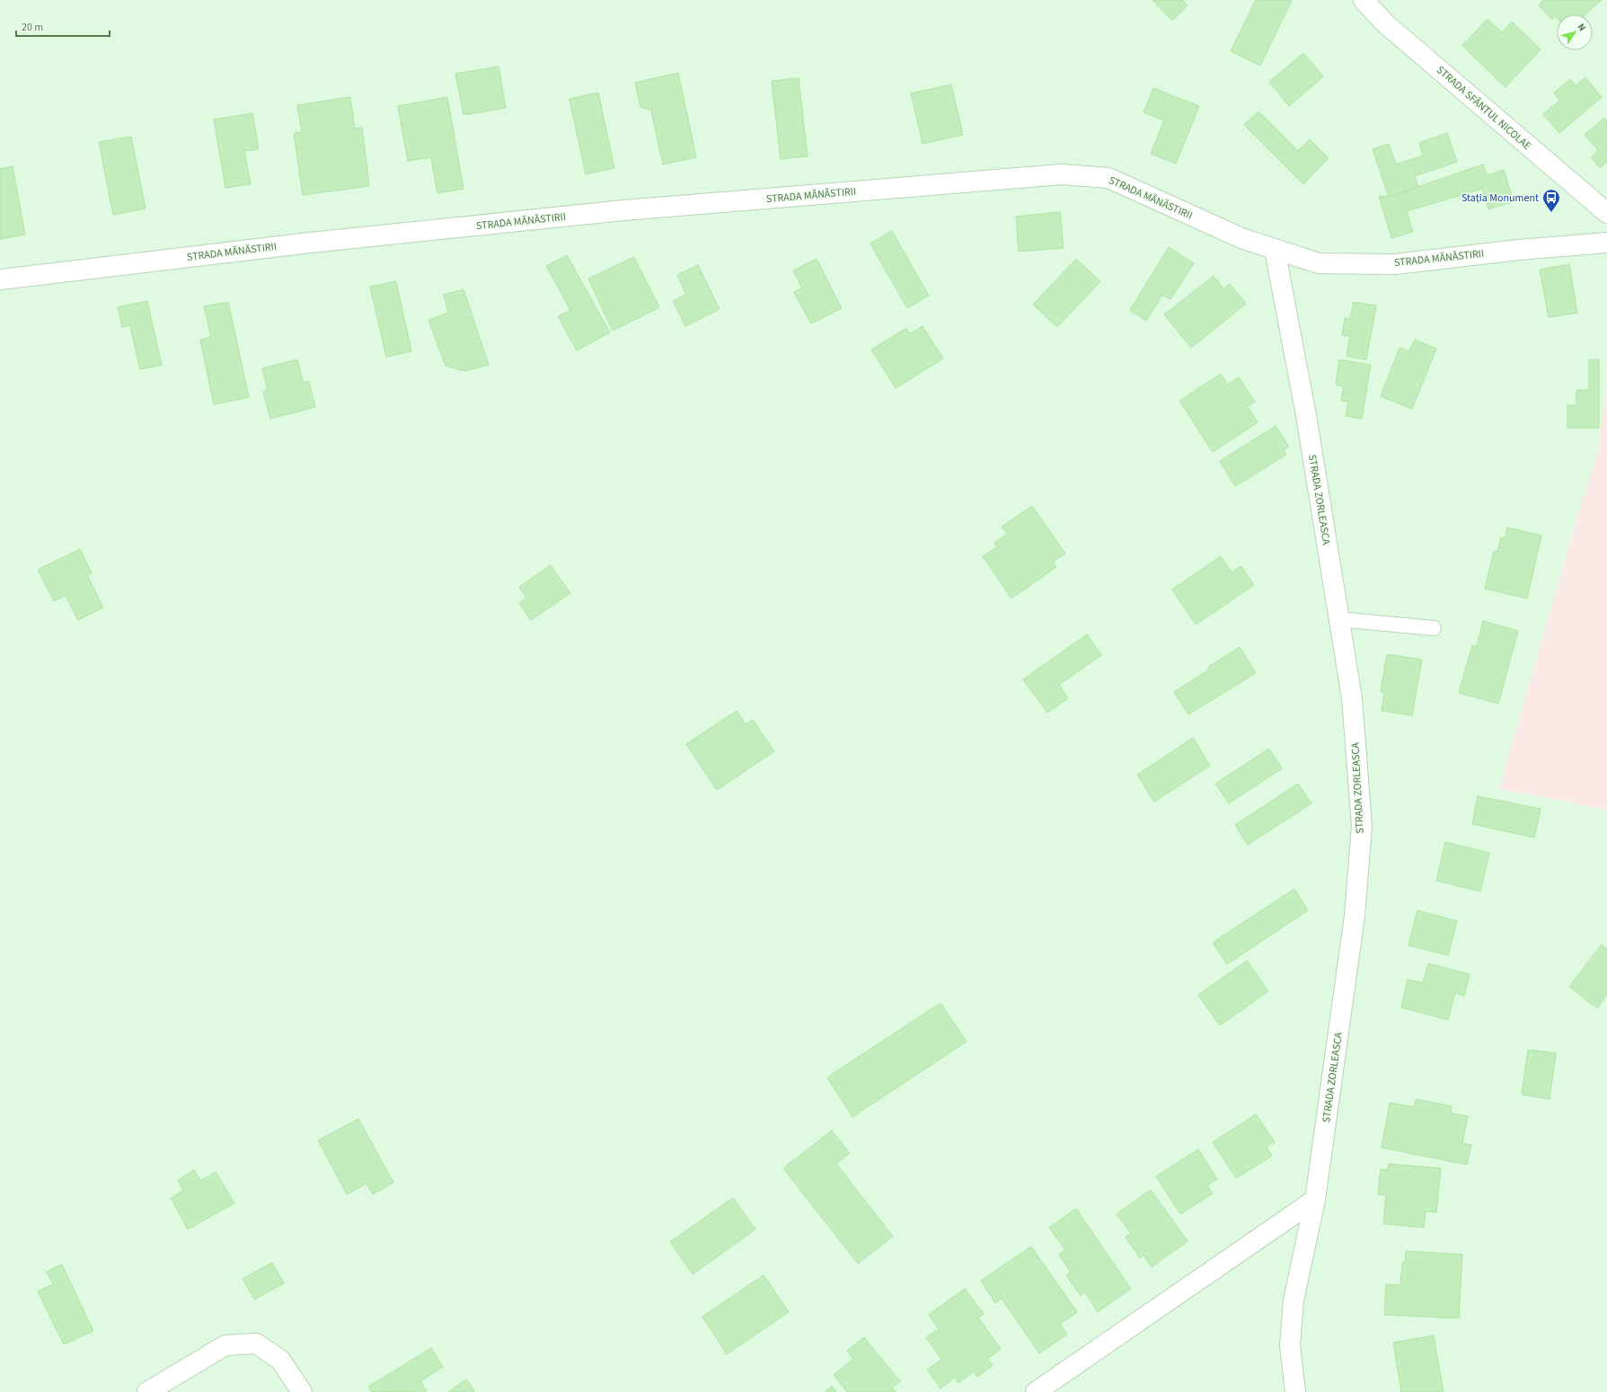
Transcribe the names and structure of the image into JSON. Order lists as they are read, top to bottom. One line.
{"streets":{"street":["STRADA SFÂNTUL NICOLAE","STRADA MĂNĂSTIRII","STRADA ZORLEASCA"]},"crossings":[["STRADA MĂNĂSTIRII","STRADA ZORLEASCA"]],"places":{"bus stop":["Stația Monument"]},"scale_bar":"20 m","north":"top right"}
